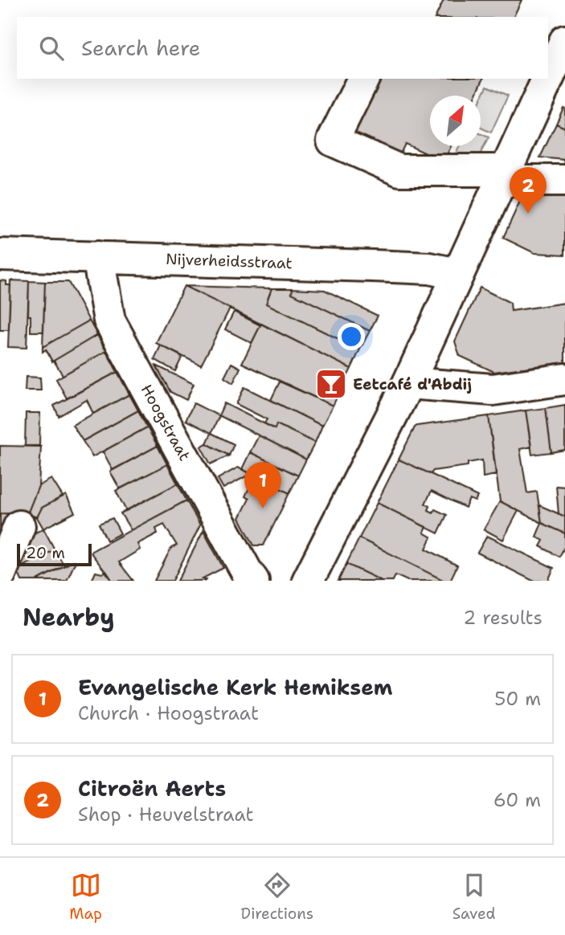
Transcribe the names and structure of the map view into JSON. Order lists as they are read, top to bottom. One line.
{"streets":{"street":["Nijverheidsstraat","Hoogstraat"]},"crossings":[["Nijverheidsstraat","Hoogstraat"]],"places":{"bar":["Eetcafé d'Abdij"]},"scale_bar":"20 m","north":"top right","page":{"search":"Search here","pins":["2","1"],"scale":"20 m","heading":["Nearby","2 results"],"list":[{"mark":"1","name":"Evangelische Kerk Hemiksem","note":"Church · Hoogstraat","value":"50 m"},{"mark":"2","name":"Citroën Aerts","note":"Shop · Heuvelstraat","value":"60 m"}],"nav":["Map","Directions","Saved"]}}
